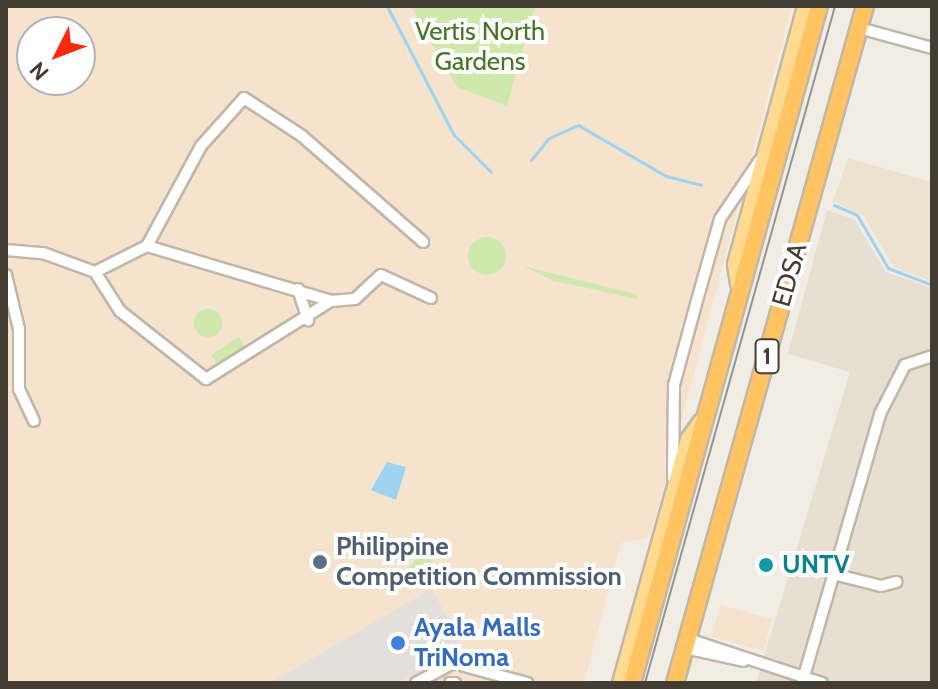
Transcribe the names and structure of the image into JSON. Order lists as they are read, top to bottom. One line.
{"streets":{"highway":["EDSA","1"]},"parks":["Vertis North Gardens"],"places":["Philippine Competition Commission","UNTV","Ayala Malls TriNoma"],"north":"bottom left"}
